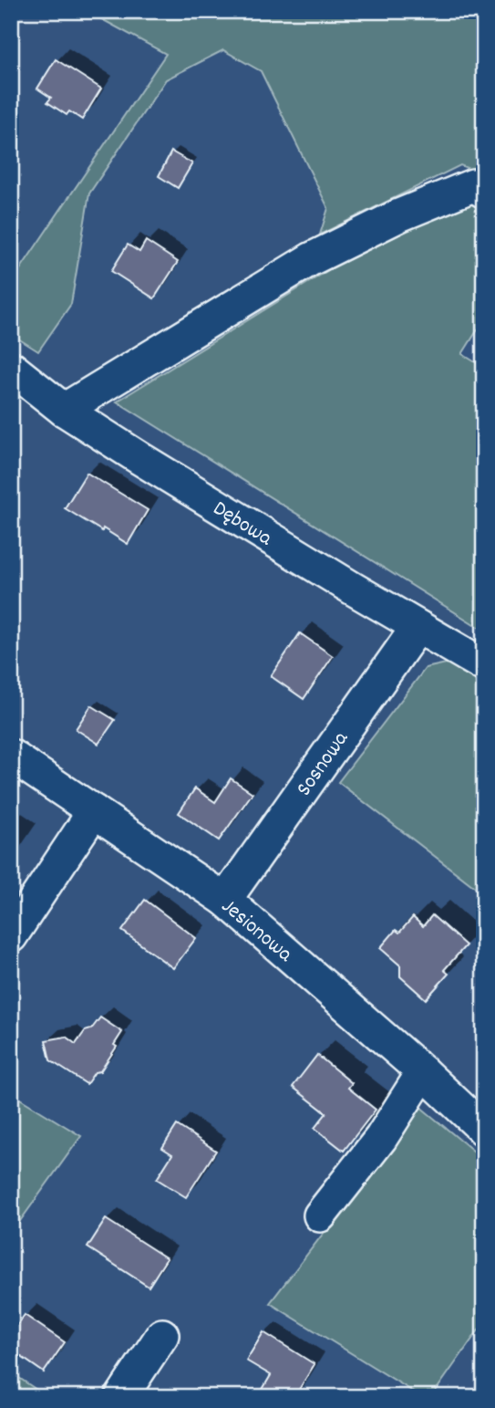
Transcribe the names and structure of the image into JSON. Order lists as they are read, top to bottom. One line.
{"streets":{"street":["Dębowa","Sosnowa","Jesionowa"]},"crossings":[["Dębowa","Sosnowa"],["Sosnowa","Jesionowa"]]}
